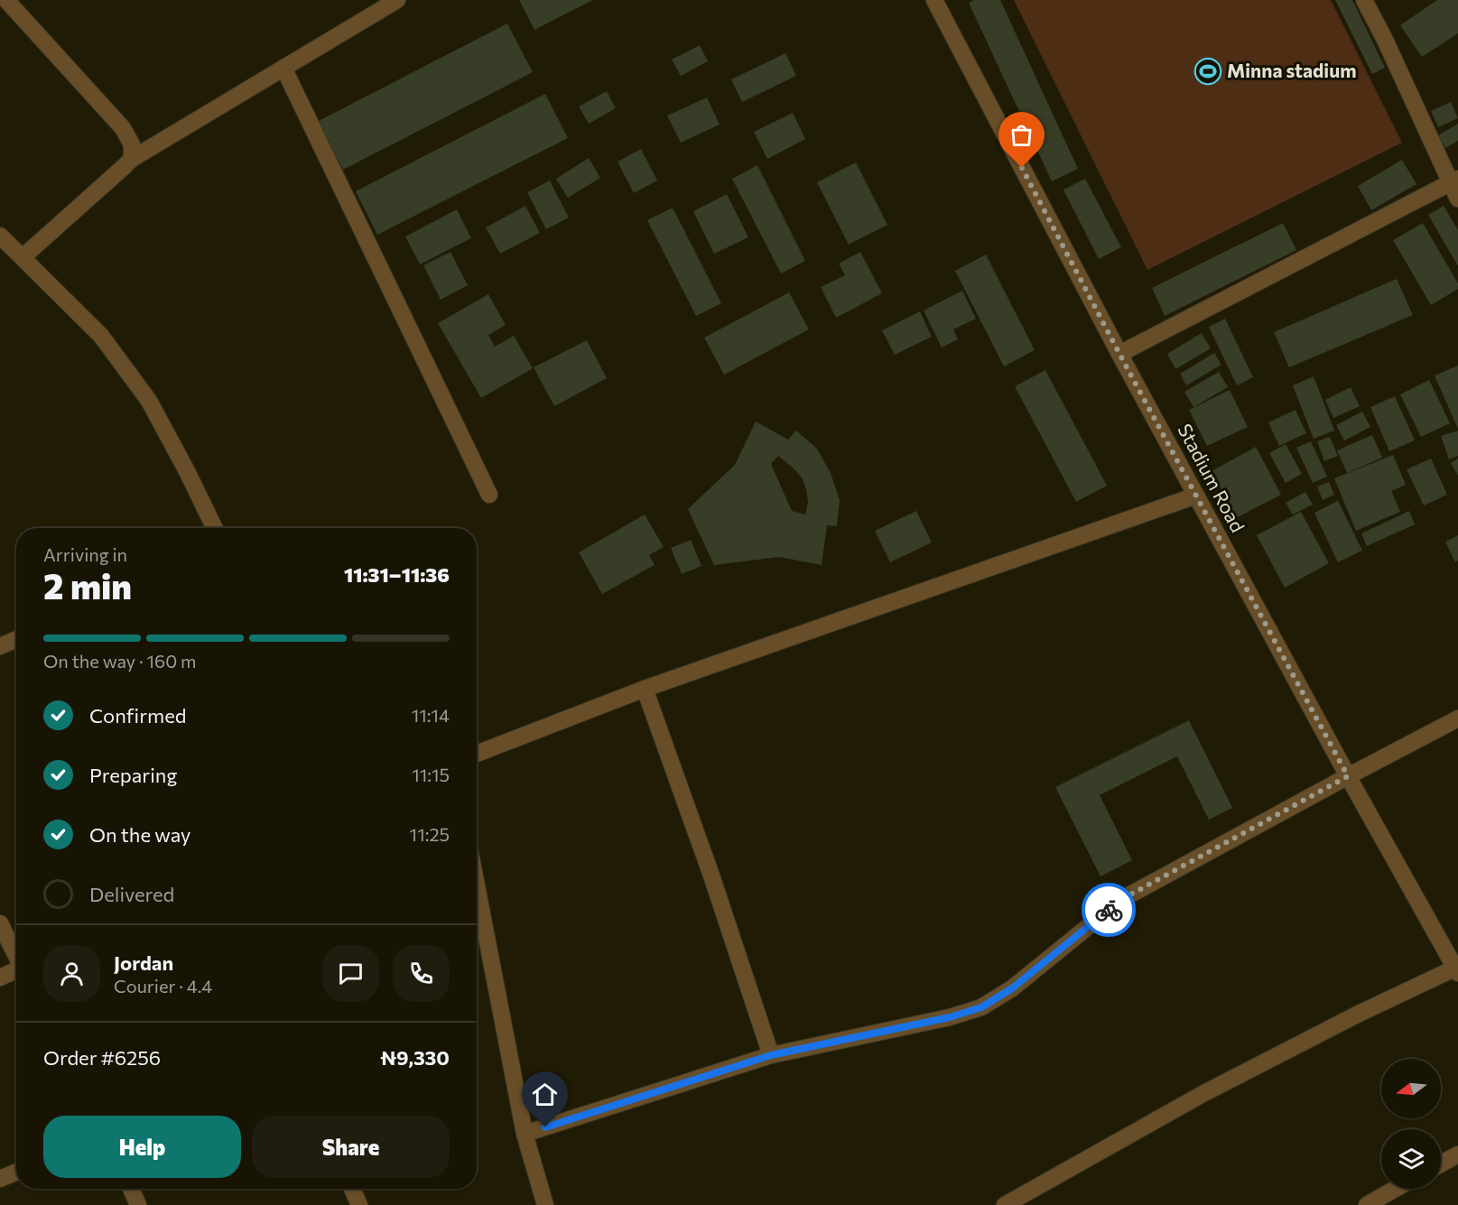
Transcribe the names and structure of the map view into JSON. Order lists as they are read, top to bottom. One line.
{"streets":{"street":["Stadium Road"]},"places":{"sports":["Minna stadium"]},"north":"left","page":{"heading":["2 min","Arriving in","11:31–11:36"],"panel":["Jordan","Courier · 4.4","Order #6256","₦9,330"],"bar":"On the way · 160 m","list":[["Confirmed","11:14"],["Preparing","11:15"],["On the way","11:25"],"Delivered"],"buttons":["Help","Share"]}}
